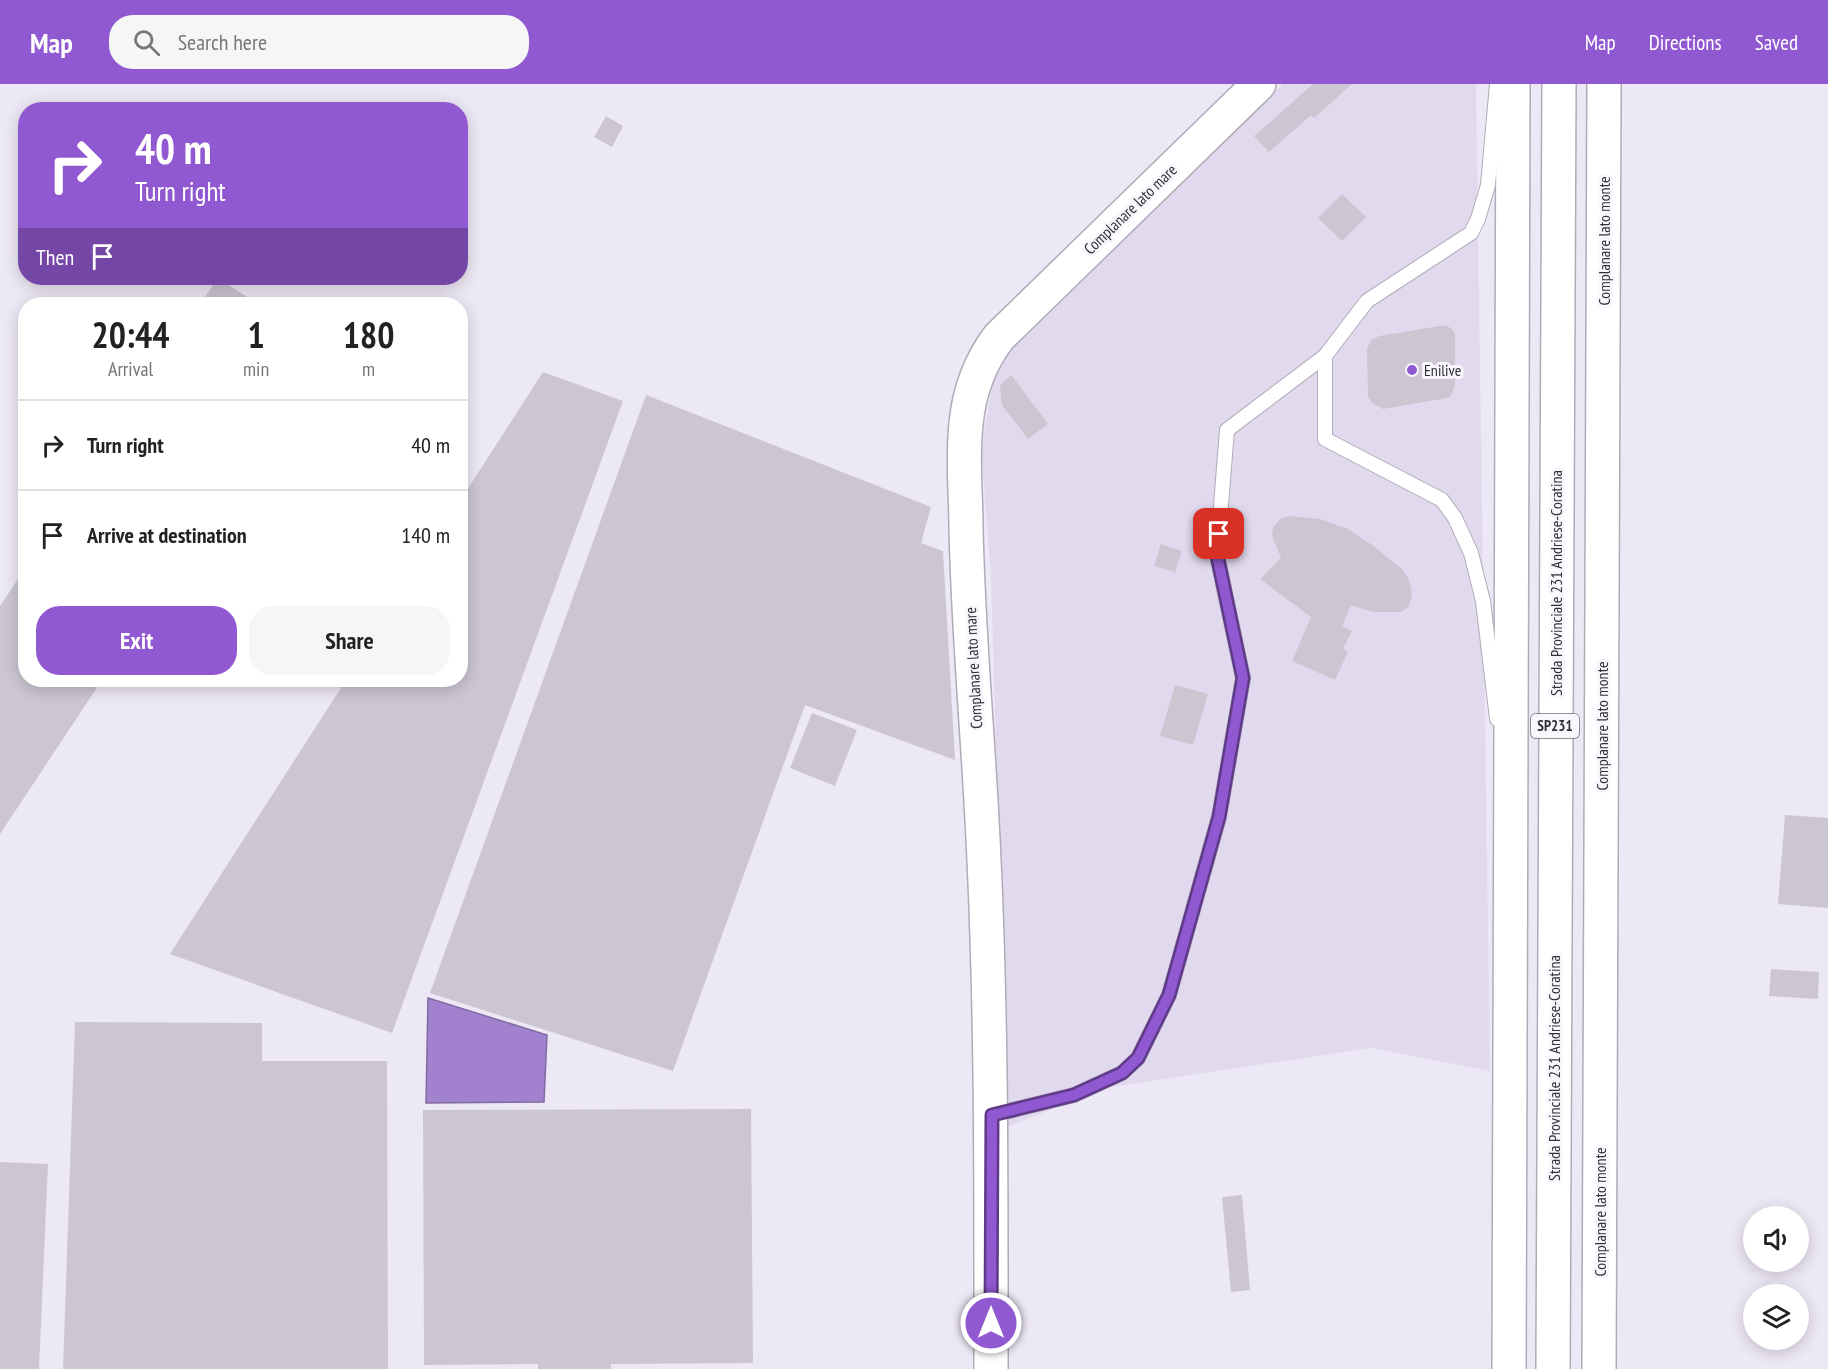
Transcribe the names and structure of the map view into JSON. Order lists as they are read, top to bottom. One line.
{"streets":{"main road":["Complanare lato mare","Complanare lato monte","Strada Provinciale 231 Andriese-Coratina","SP231"]},"places":["Enilive"],"page":{"header":"Map","search":"Search here","nav":["Map","Directions","Saved"],"turn":["40 m","Turn right"],"then":"Then","eta":["20:44","Arrival","1","min","180","m"],"list":[{"name":"Turn right","value":"40 m"},{"name":"Arrive at destination","value":"140 m"}],"buttons":["Exit","Share"]}}
